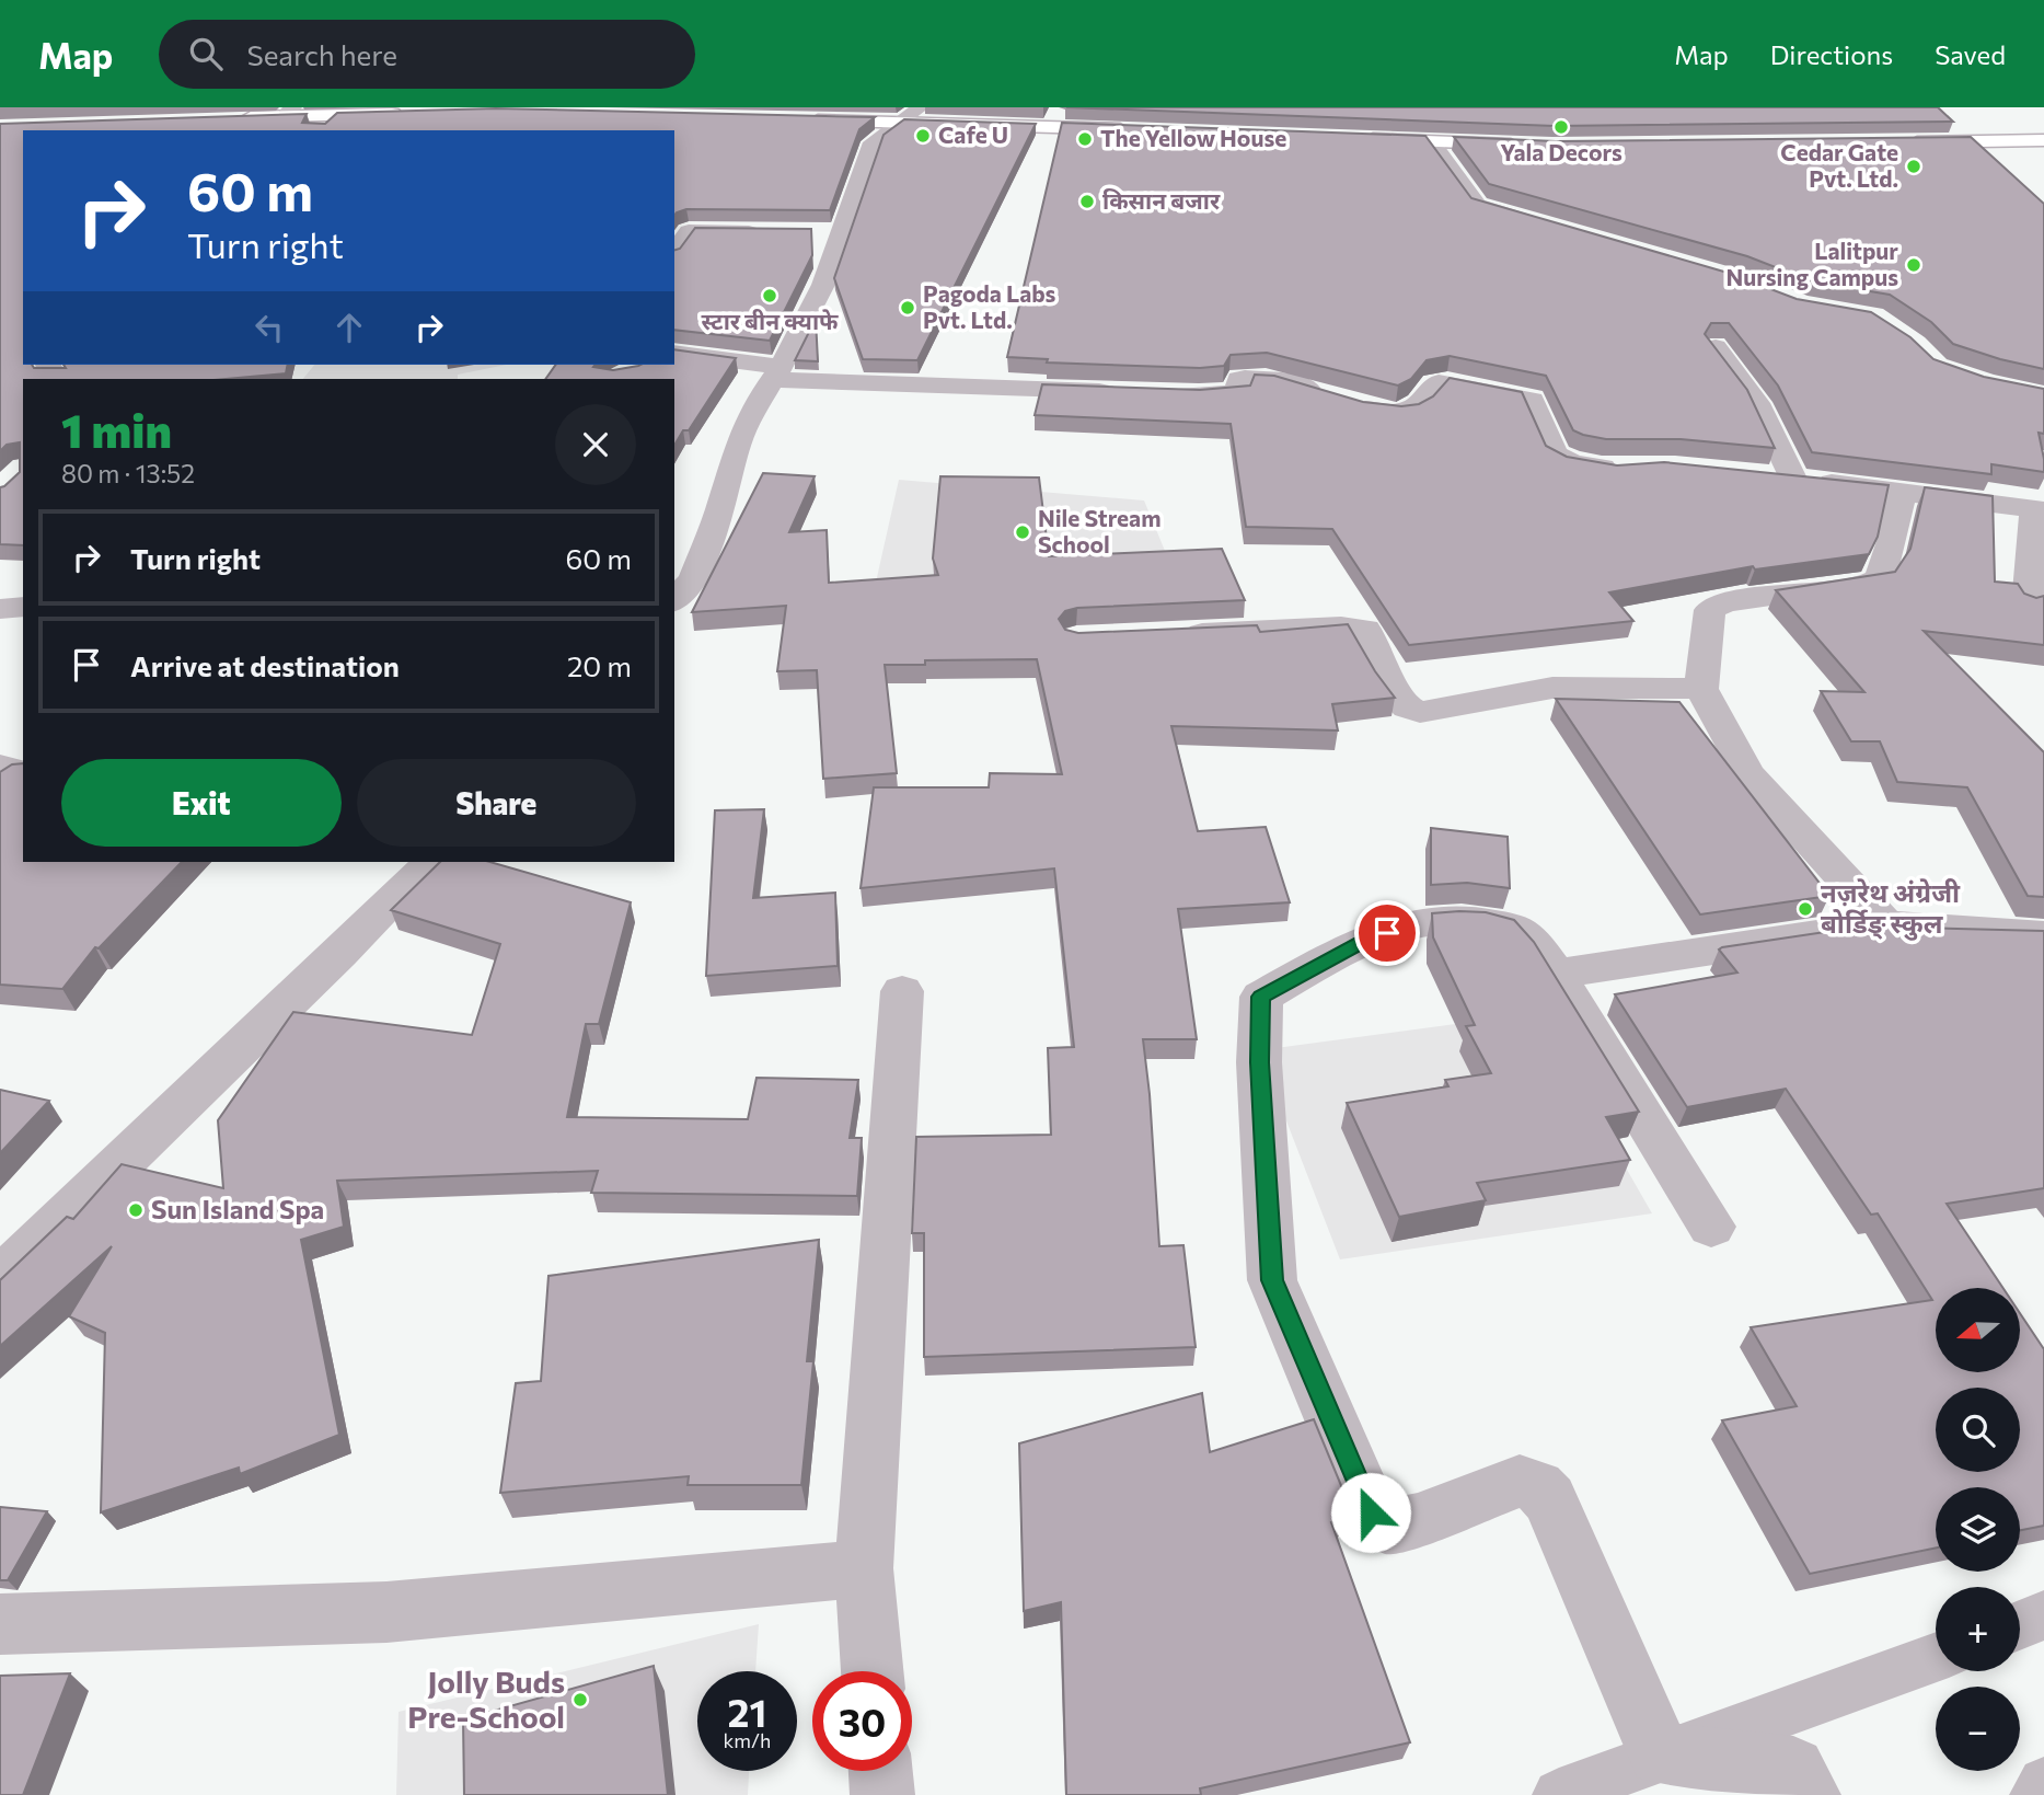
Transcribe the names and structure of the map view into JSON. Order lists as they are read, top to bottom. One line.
{"places":["Yala Decors","Cafe U","The Yellow House","Cedar Gate Pvt. Ltd.","किसान बजार","Lalitpur Nursing Campus","स्टार बीन क्याफे","Pagoda Labs Pvt. Ltd.","Nile Stream School","नज़रेथ अंग्रेजी बोर्डिङ् स्कुल","Sun Island Spa","Jolly Buds Pre-School"],"north":"left","page":{"header":"Map","search":"Search here","nav":["Map","Directions","Saved"],"turn":["60 m","Turn right"],"heading":["1 min","80 m · 13:52"],"list":[{"name":"Turn right","value":"60 m"},{"name":"Arrive at destination","value":"20 m"}],"buttons":["Exit","Share"],"map_buttons":["+","−"],"speed":"21 km/h","limit":"30"}}
